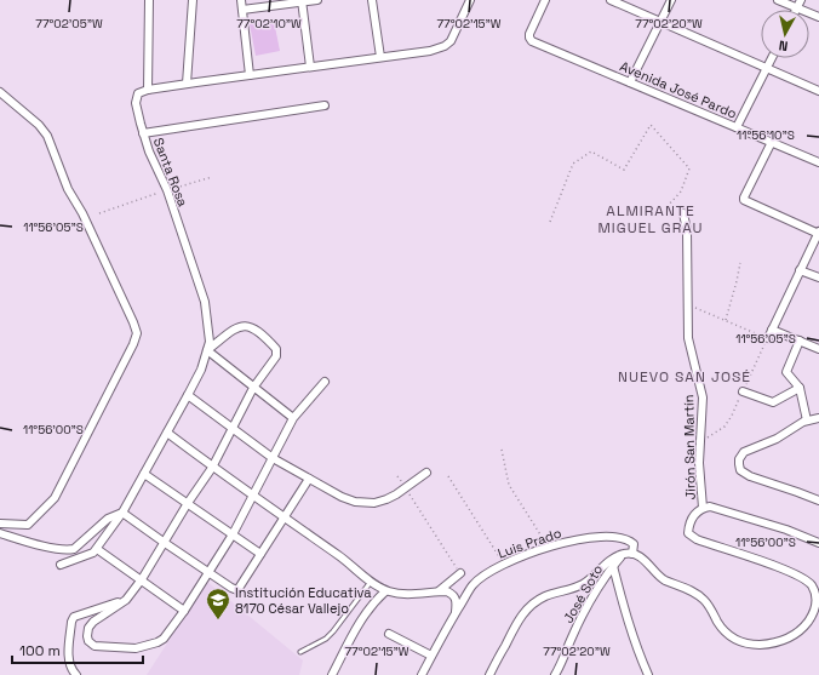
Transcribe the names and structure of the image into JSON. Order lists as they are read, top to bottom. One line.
{"streets":{"street":["Avenida José Pardo","Santa Rosa","Jirón San Martín","Luis Prado","José Soto"]},"districts":["ALMIRANTE MIGUEL GRAU","NUEVO SAN JOSÉ"],"places":{"school or university":["Institución Educativa 8170 César Vallejo"]},"scale_bar":"100 m","north":"bottom","coordinates":["77°02'05\"W","77°02'10\"W","77°02'15\"W","77°02'20\"W","11°56'10\"S","11°56'05\"S","11°56'00\"S"]}
